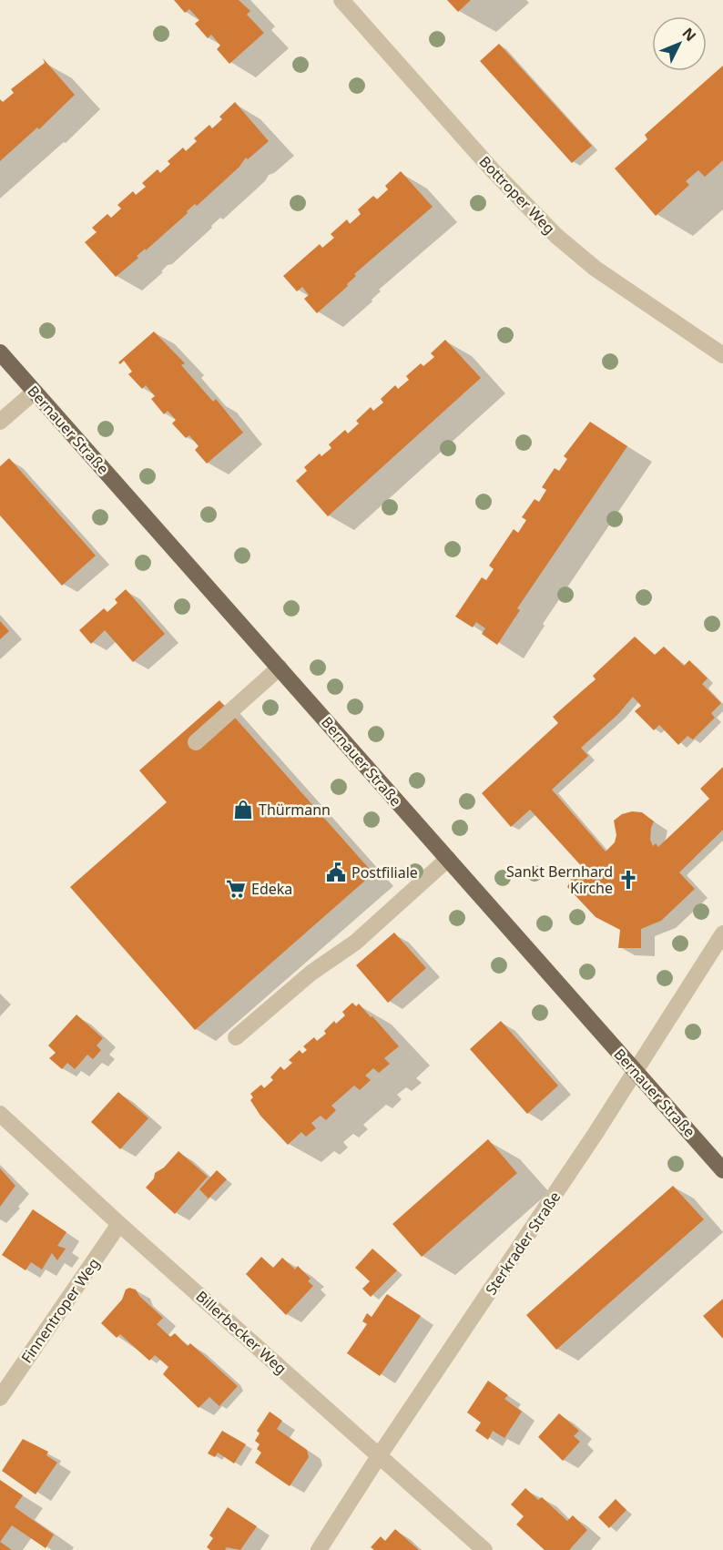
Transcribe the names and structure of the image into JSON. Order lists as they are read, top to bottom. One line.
{"streets":{"main road":["Bernauer Straße"],"street":["Bottroper Weg","Sterkrader Straße","Finnentroper Weg","Billerbecker Weg"]},"crossings":[["Bernauer Straße","Sterkrader Straße"],["Sterkrader Straße","Billerbecker Weg"],["Finnentroper Weg","Billerbecker Weg"]],"places":{"shop":["Thürmann"],"public building":["Postfiliale"],"church":["Sankt Bernhard Kirche"],"supermarket":["Edeka"]},"north":"top right"}
